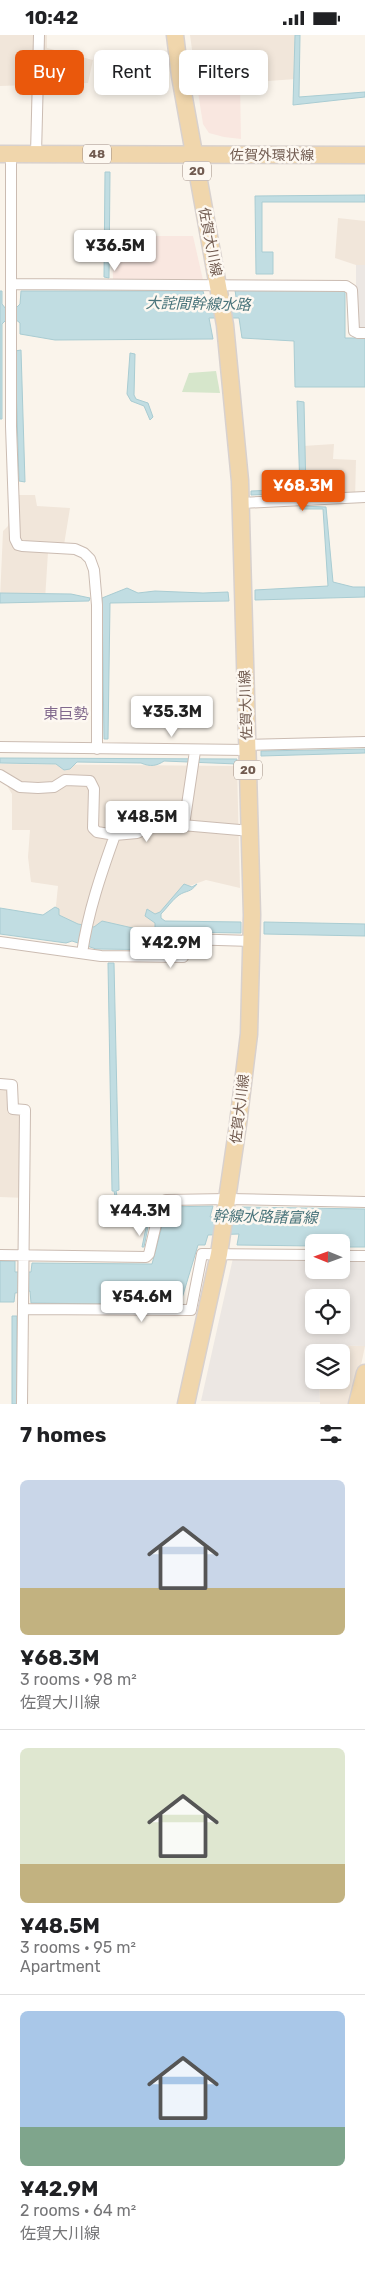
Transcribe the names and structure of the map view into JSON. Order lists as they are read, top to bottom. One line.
{"streets":{"main road":["48","佐賀外環状線","20","佐賀大川線"]},"crossings":[["佐賀外環状線","佐賀大川線"]],"districts":["東巨勢"],"water":["大詫間幹線水路","幹線水路諸富線"],"north":"left","page":{"status":"10:42","chip":["Buy","Rent","Filters"],"price":["¥36.5M","¥68.3M","¥35.3M","¥48.5M","¥42.9M","¥44.3M","¥54.6M"],"heading":"7 homes","list":[{"name":"¥68.3M","note":"3 rooms · 98 m² · 佐賀大川線"},{"name":"¥48.5M","note":"3 rooms · 95 m² · Apartment"},{"name":"¥42.9M","note":"2 rooms · 64 m² · 佐賀大川線"}]}}
